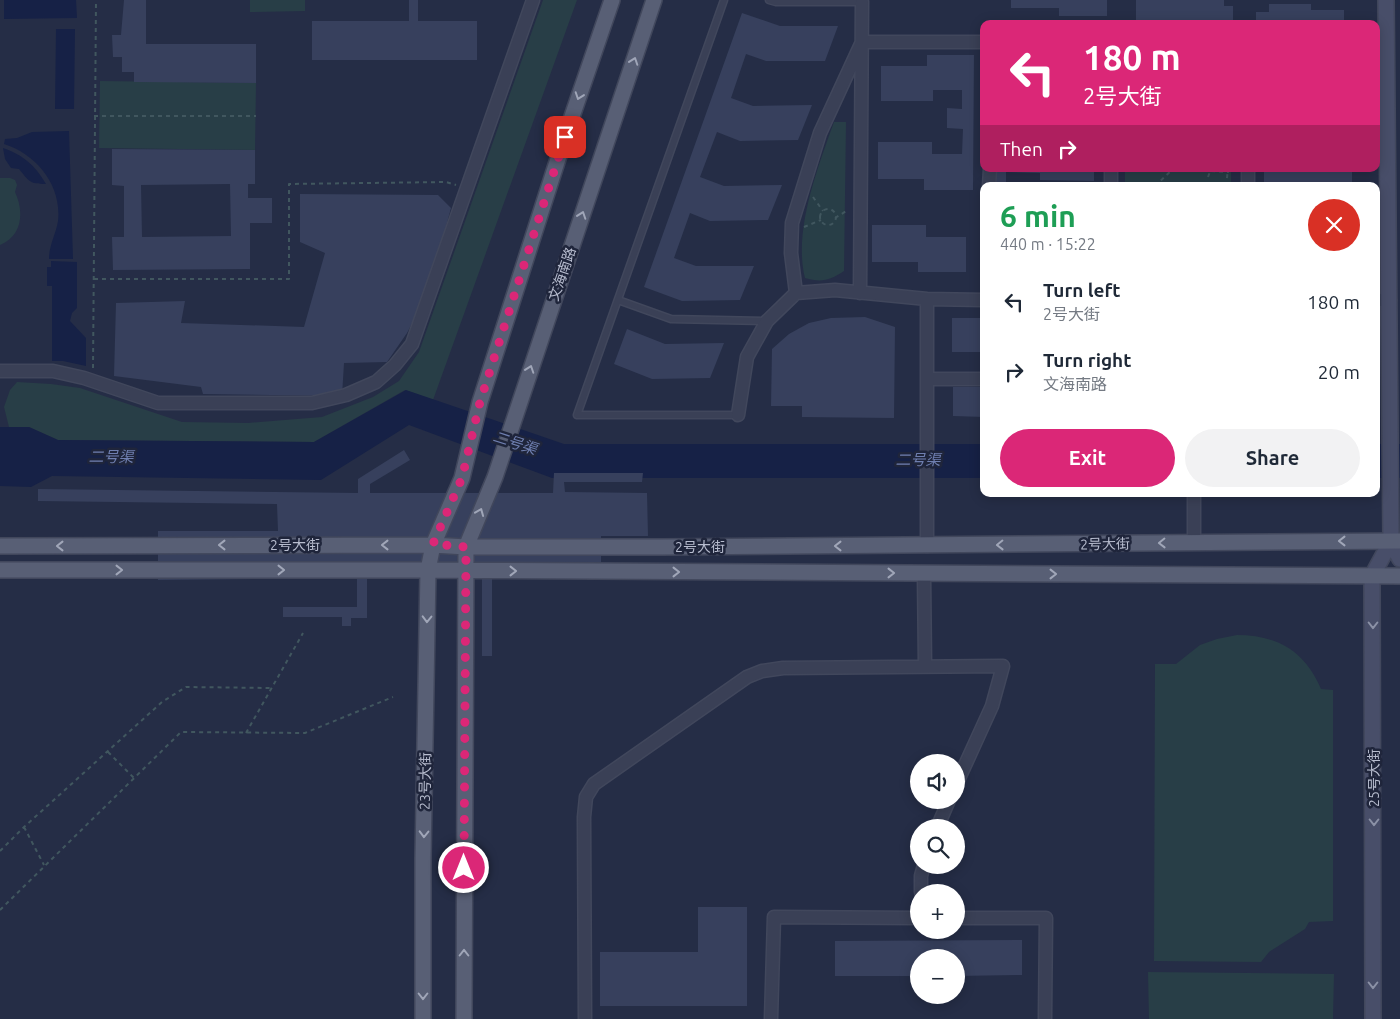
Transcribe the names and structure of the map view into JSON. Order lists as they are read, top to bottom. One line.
{"streets":{"main road":["文海南路","2号大街","25号大街","23号大街"]},"crossings":[["文海南路","2号大街"],["2号大街","25号大街"],["2号大街","23号大街"]],"one_way":["25号大街"],"water":["二号渠"],"page":{"turn":["180 m","2号大街"],"then":"Then","heading":["6 min","440 m · 15:22"],"list":[{"name":"Turn left","note":"2号大街","value":"180 m"},{"name":"Turn right","note":"文海南路","value":"20 m"}],"buttons":["Exit","Share"],"map_buttons":["+","−"]}}
